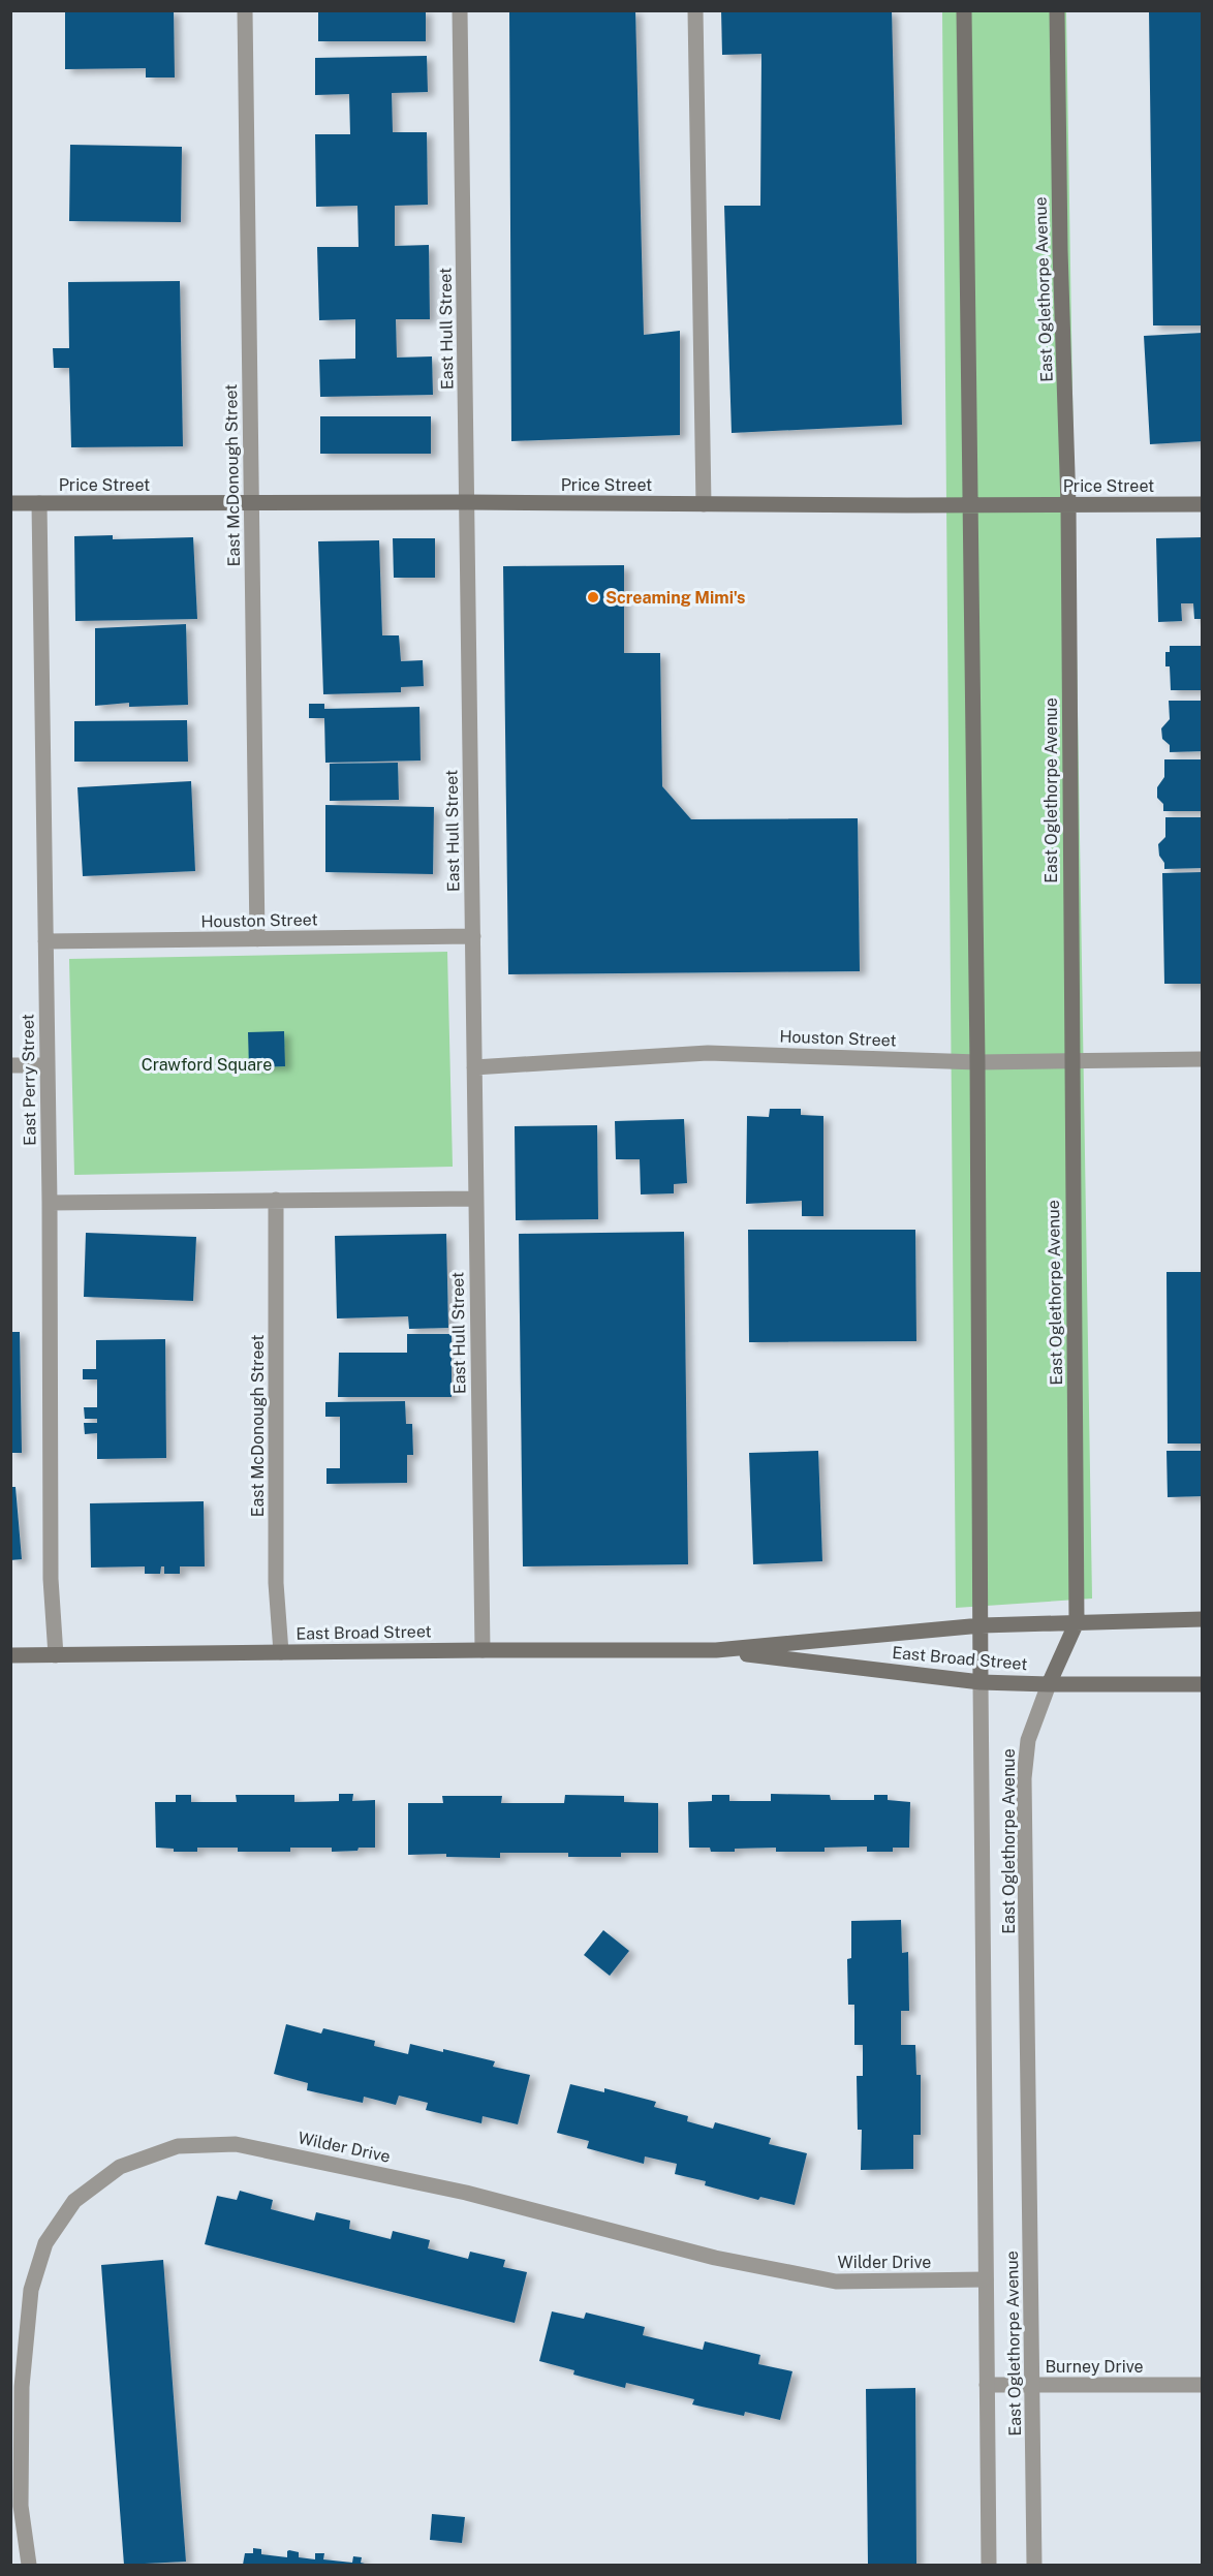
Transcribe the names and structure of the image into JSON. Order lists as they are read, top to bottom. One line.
{"streets":{"main road":["East Oglethorpe Avenue","Price Street","East Broad Street"],"street":["East Hull Street","East McDonough Street","Houston Street","East Perry Street","Wilder Drive","Burney Drive"]},"crossings":[["East Oglethorpe Avenue","Price Street"],["East Oglethorpe Avenue","Houston Street"],["East Oglethorpe Avenue","East Broad Street"],["East Oglethorpe Avenue","Wilder Drive"],["East Oglethorpe Avenue","Burney Drive"],["East Hull Street","Price Street"],["East Hull Street","Houston Street"],["East Hull Street","East Broad Street"],["East McDonough Street","Price Street"],["East McDonough Street","Houston Street"],["East McDonough Street","East Broad Street"],["Price Street","East Perry Street"],["Houston Street","East Perry Street"],["East Perry Street","East Broad Street"]],"parks":["Crawford Square"],"places":["Screaming Mimi's"]}
